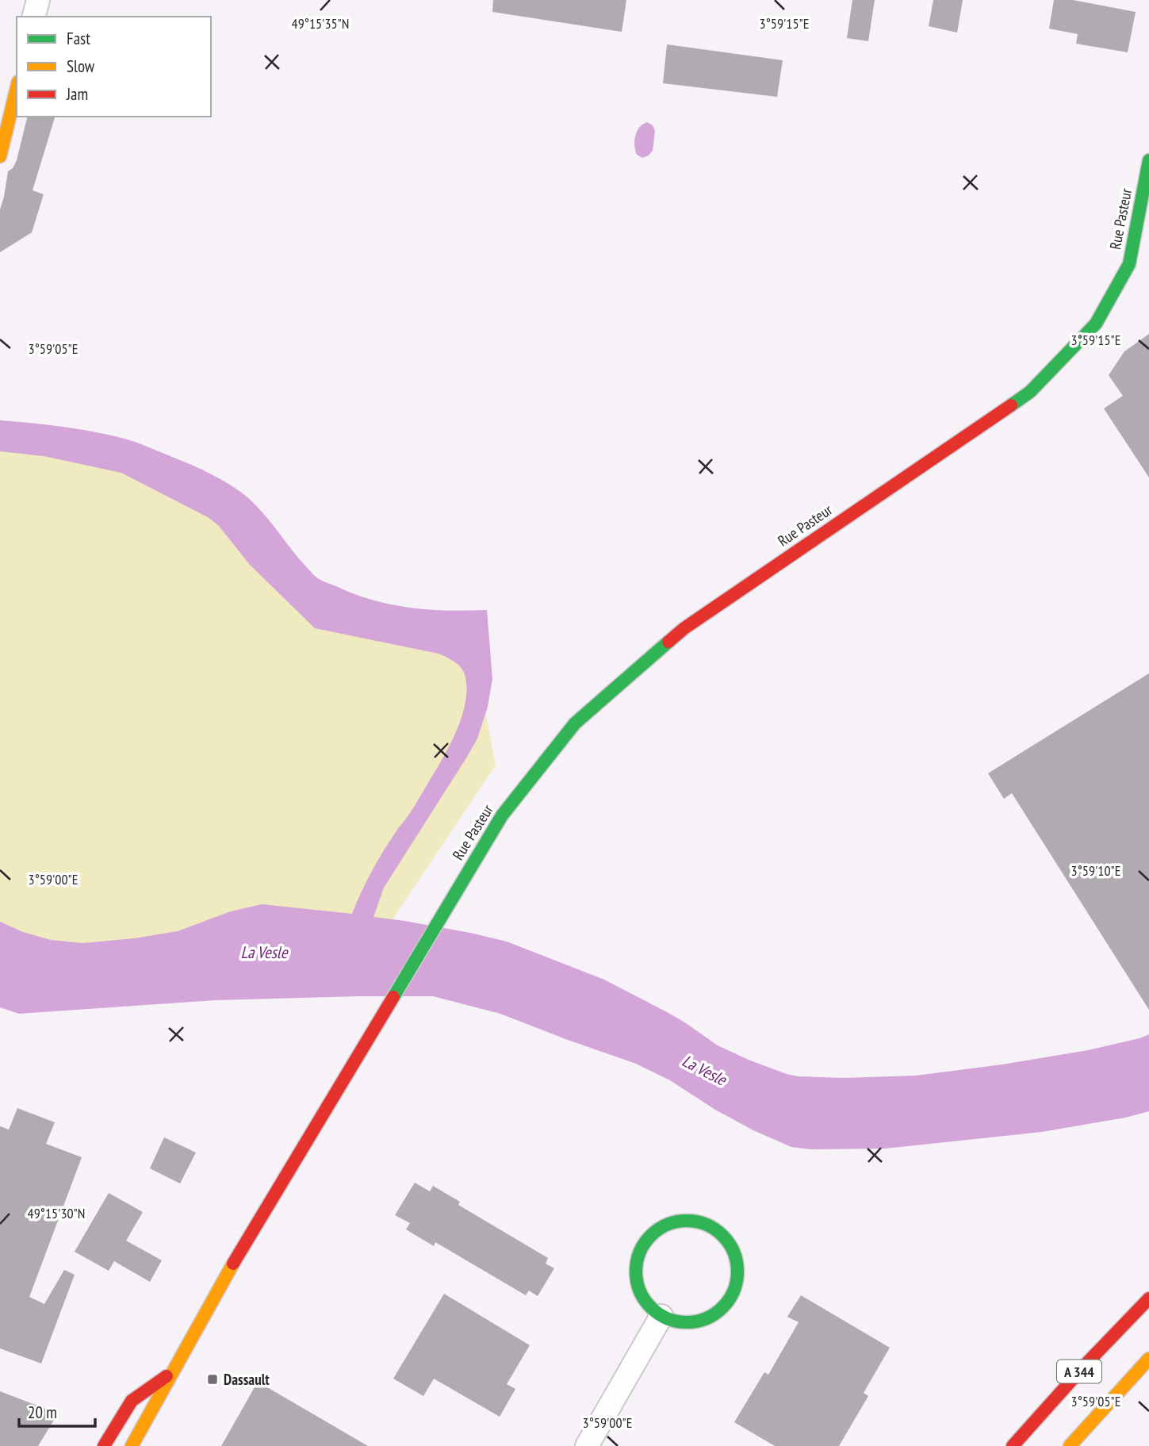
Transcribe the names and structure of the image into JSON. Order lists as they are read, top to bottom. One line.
{"streets":{"main road":["Rue Pasteur","A 344"]},"water":["La Vesle"],"places":{"transit":["Dassault"]},"legend":["Fast","Slow","Jam"],"scale_bar":"20 m","coordinates":["3°59'15\"E","49°15'35\"N","3°59'05\"E","3°59'10\"E","3°59'00\"E","49°15'30\"N"]}
